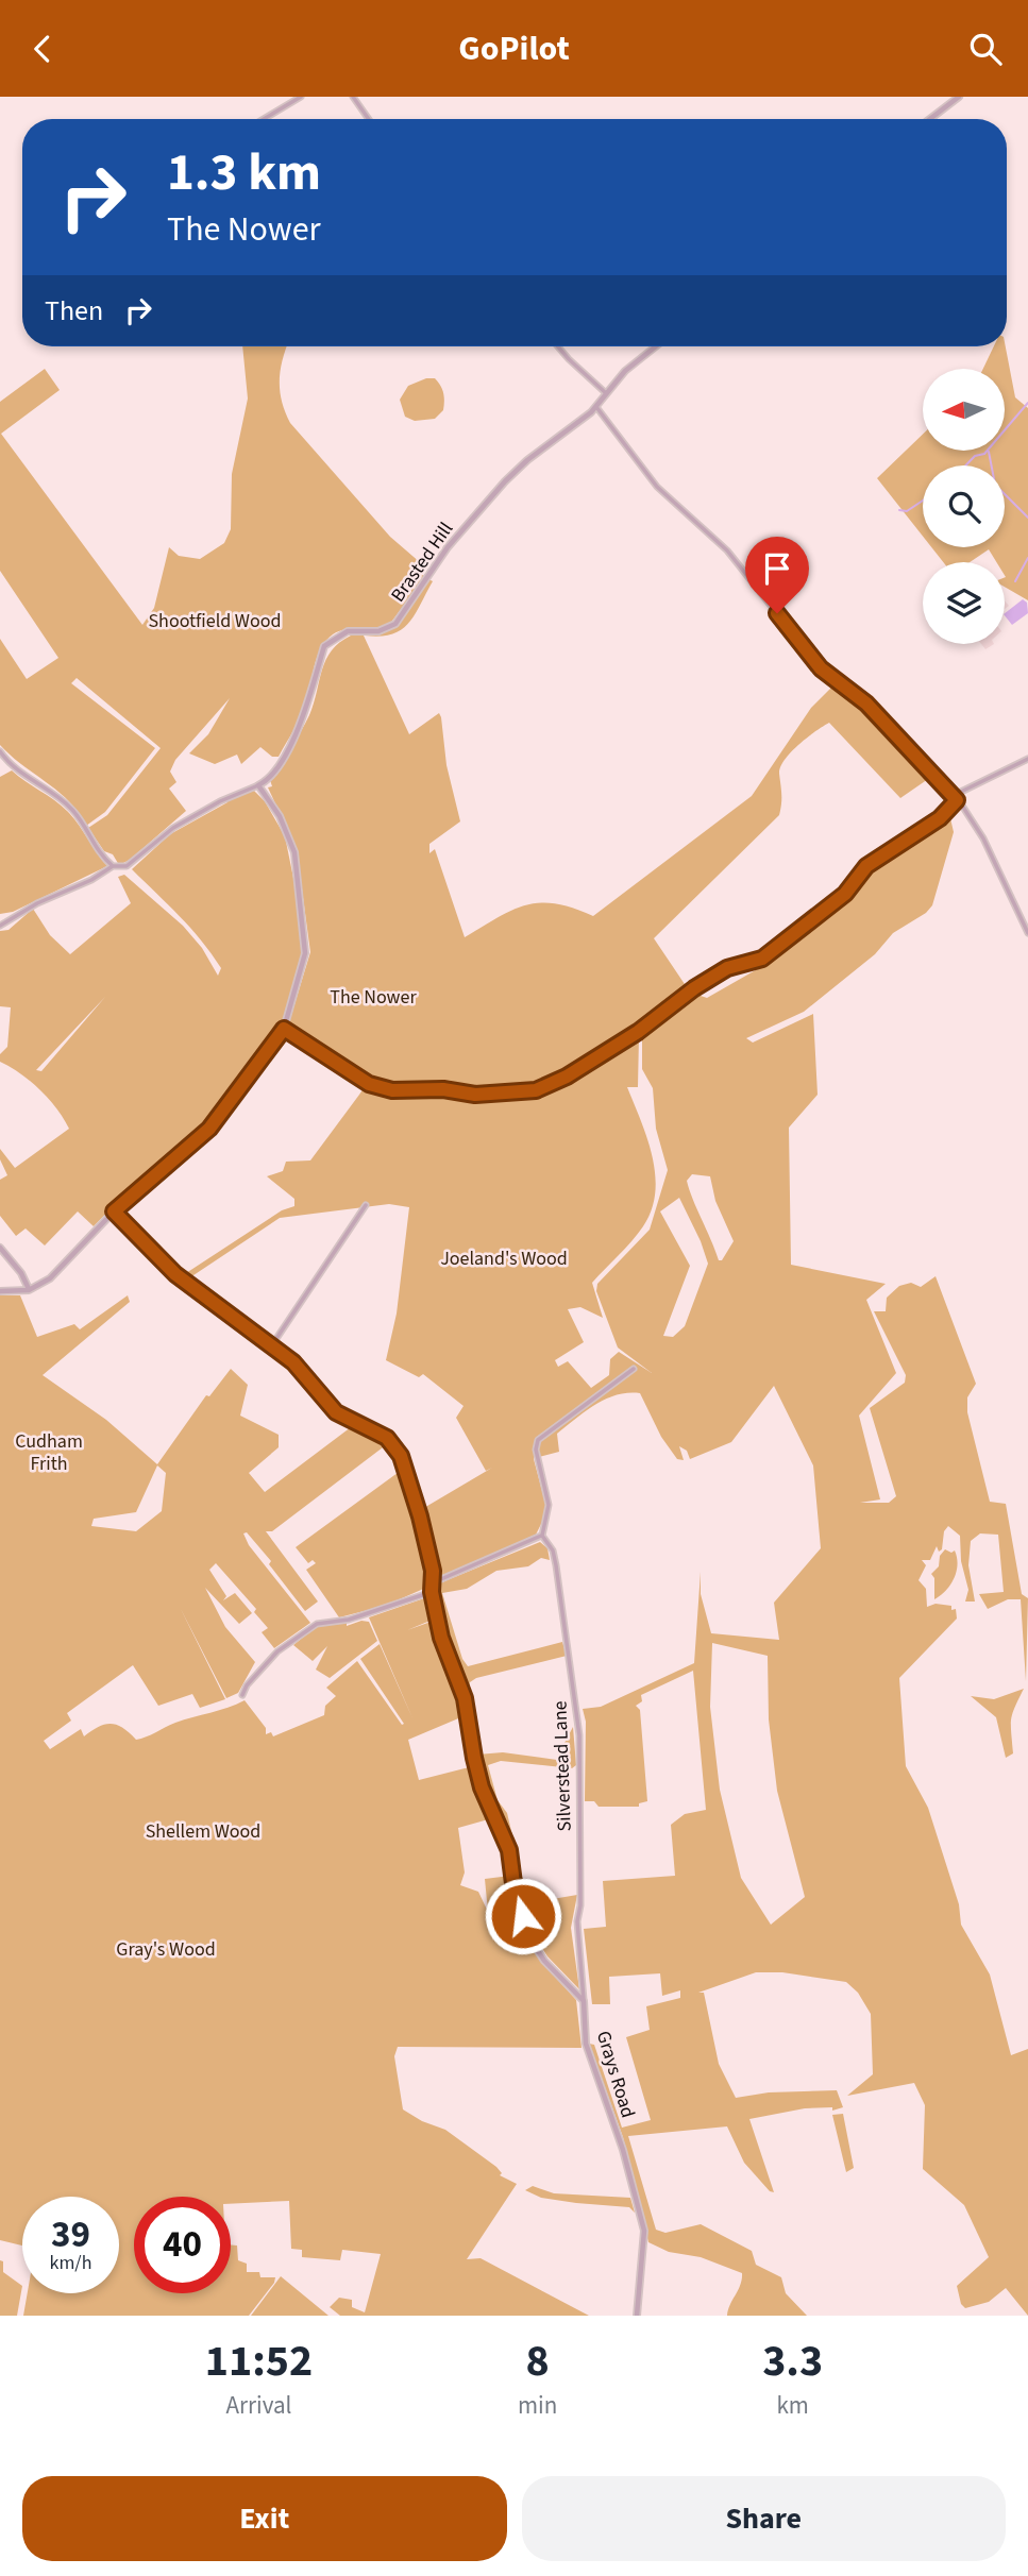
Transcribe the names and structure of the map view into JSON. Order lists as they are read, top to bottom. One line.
{"streets":{"street":["Brasted Hill","Silverstead Lane","Grays Road"]},"crossings":[["Silverstead Lane","Grays Road"]],"parks":["Shootfield Wood","The Nower","Joeland's Wood","Cudham Frith","Shellem Wood","Gray's Wood"],"north":"left","page":{"header":"GoPilot","turn":["1.3 km","The Nower"],"then":"Then","speed":"39 km/h","limit":"40","eta":["11:52","Arrival","8","min","3.3","km"],"buttons":["Exit","Share"]}}
